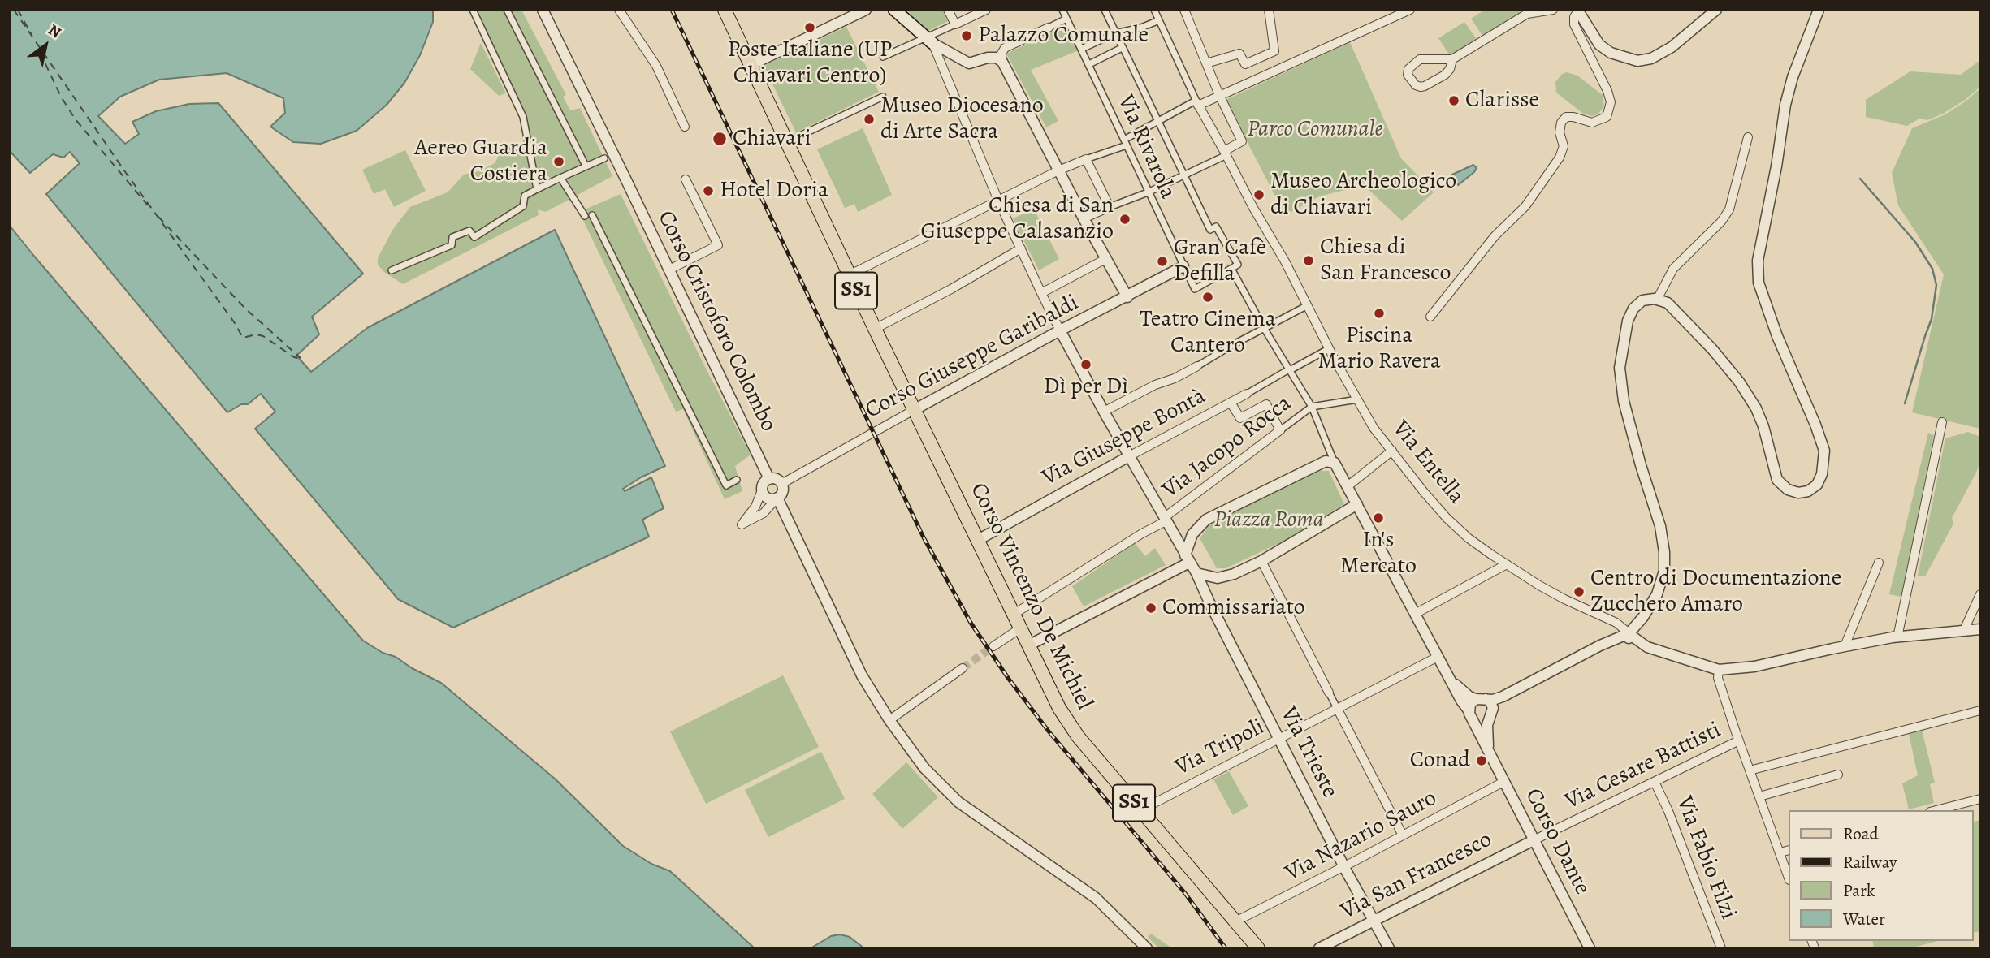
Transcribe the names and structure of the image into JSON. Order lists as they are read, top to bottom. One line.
{"streets":{"main road":["SS1","Corso Vincenzo De Michiel"],"street":["Via Rivarola","Corso Cristoforo Colombo","Corso Giuseppe Garibaldi","Via Giuseppe Bontà","Via Jacopo Rocca","Via Entella","Via Tripoli","Via Trieste","Via Cesare Battisti","Via Nazario Sauro","Corso Dante","Via Fabio Filzi","Via San Francesco"]},"crossings":[["Via Rivarola","Corso Giuseppe Garibaldi"],["SS1","Corso Giuseppe Garibaldi"],["SS1","Corso Vincenzo De Michiel"],["Corso Cristoforo Colombo","Corso Giuseppe Garibaldi"],["Corso Giuseppe Garibaldi","Corso Vincenzo De Michiel"],["Via Giuseppe Bontà","Via Entella"],["Via Giuseppe Bontà","Corso Vincenzo De Michiel"],["Via Jacopo Rocca","Corso Vincenzo De Michiel"],["Corso Vincenzo De Michiel","Via Tripoli"],["Corso Vincenzo De Michiel","Via Nazario Sauro"],["Via Tripoli","Via Trieste"],["Via Tripoli","Corso Dante"],["Via Trieste","Via Nazario Sauro"],["Via Trieste","Via San Francesco"],["Via Cesare Battisti","Corso Dante"],["Via Cesare Battisti","Via Fabio Filzi"],["Via Cesare Battisti","Via San Francesco"],["Via Nazario Sauro","Corso Dante"],["Corso Dante","Via San Francesco"]],"parks":["Parco Comunale","Piazza Roma"],"places":["Poste Italiane (UP Chiavari Centro)","Palazzo Comunale","Clarisse","Museo Diocesano di Arte Sacra","Chiavari","Aereo Guardia Costiera","Hotel Doria","Museo Archeologico di Chiavari","Chiesa di San Giuseppe Calasanzio","Chiesa di San Francesco","Gran Cafè Defilla","Teatro Cinema Cantero","Piscina Mario Ravera","Dì per Dì","In's Mercato","Centro di Documentazione Zucchero Amaro","Commissariato","Conad"],"legend":["Road","Railway","Park","Water"],"north":"top right"}
